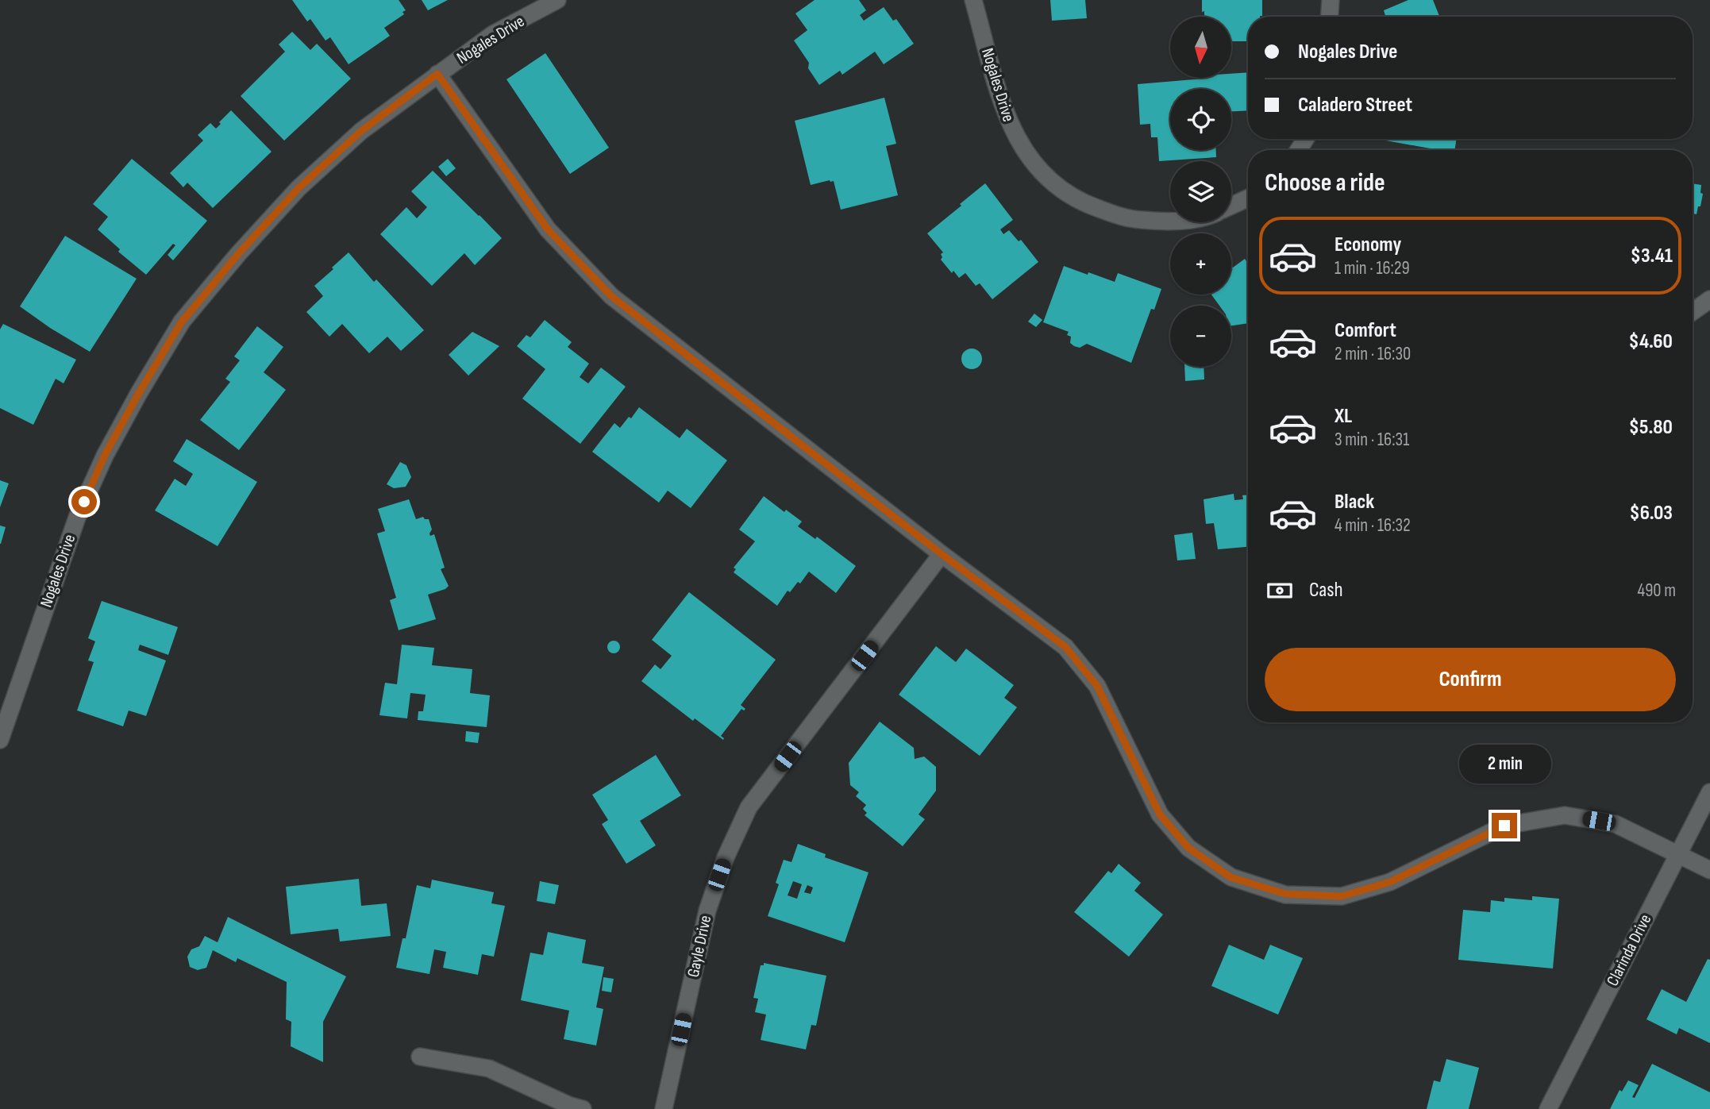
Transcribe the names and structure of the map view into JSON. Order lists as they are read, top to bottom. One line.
{"streets":{"street":["Nogales Drive","Gayle Drive","Clarinda Drive"]},"north":"bottom","page":{"map_buttons":["+","−"],"banner":["Nogales Drive","Caladero Street"],"heading":"Choose a ride","list":[{"name":"Economy","note":"1 min · 16:29","value":"$3.41"},{"name":"Comfort","note":"2 min · 16:30","value":"$4.60"},{"name":"XL","note":"3 min · 16:31","value":"$5.80"},{"name":"Black","note":"4 min · 16:32","value":"$6.03"}],"pay":["Cash","490 m"],"buttons":"Confirm","bubble":"2 min"}}
